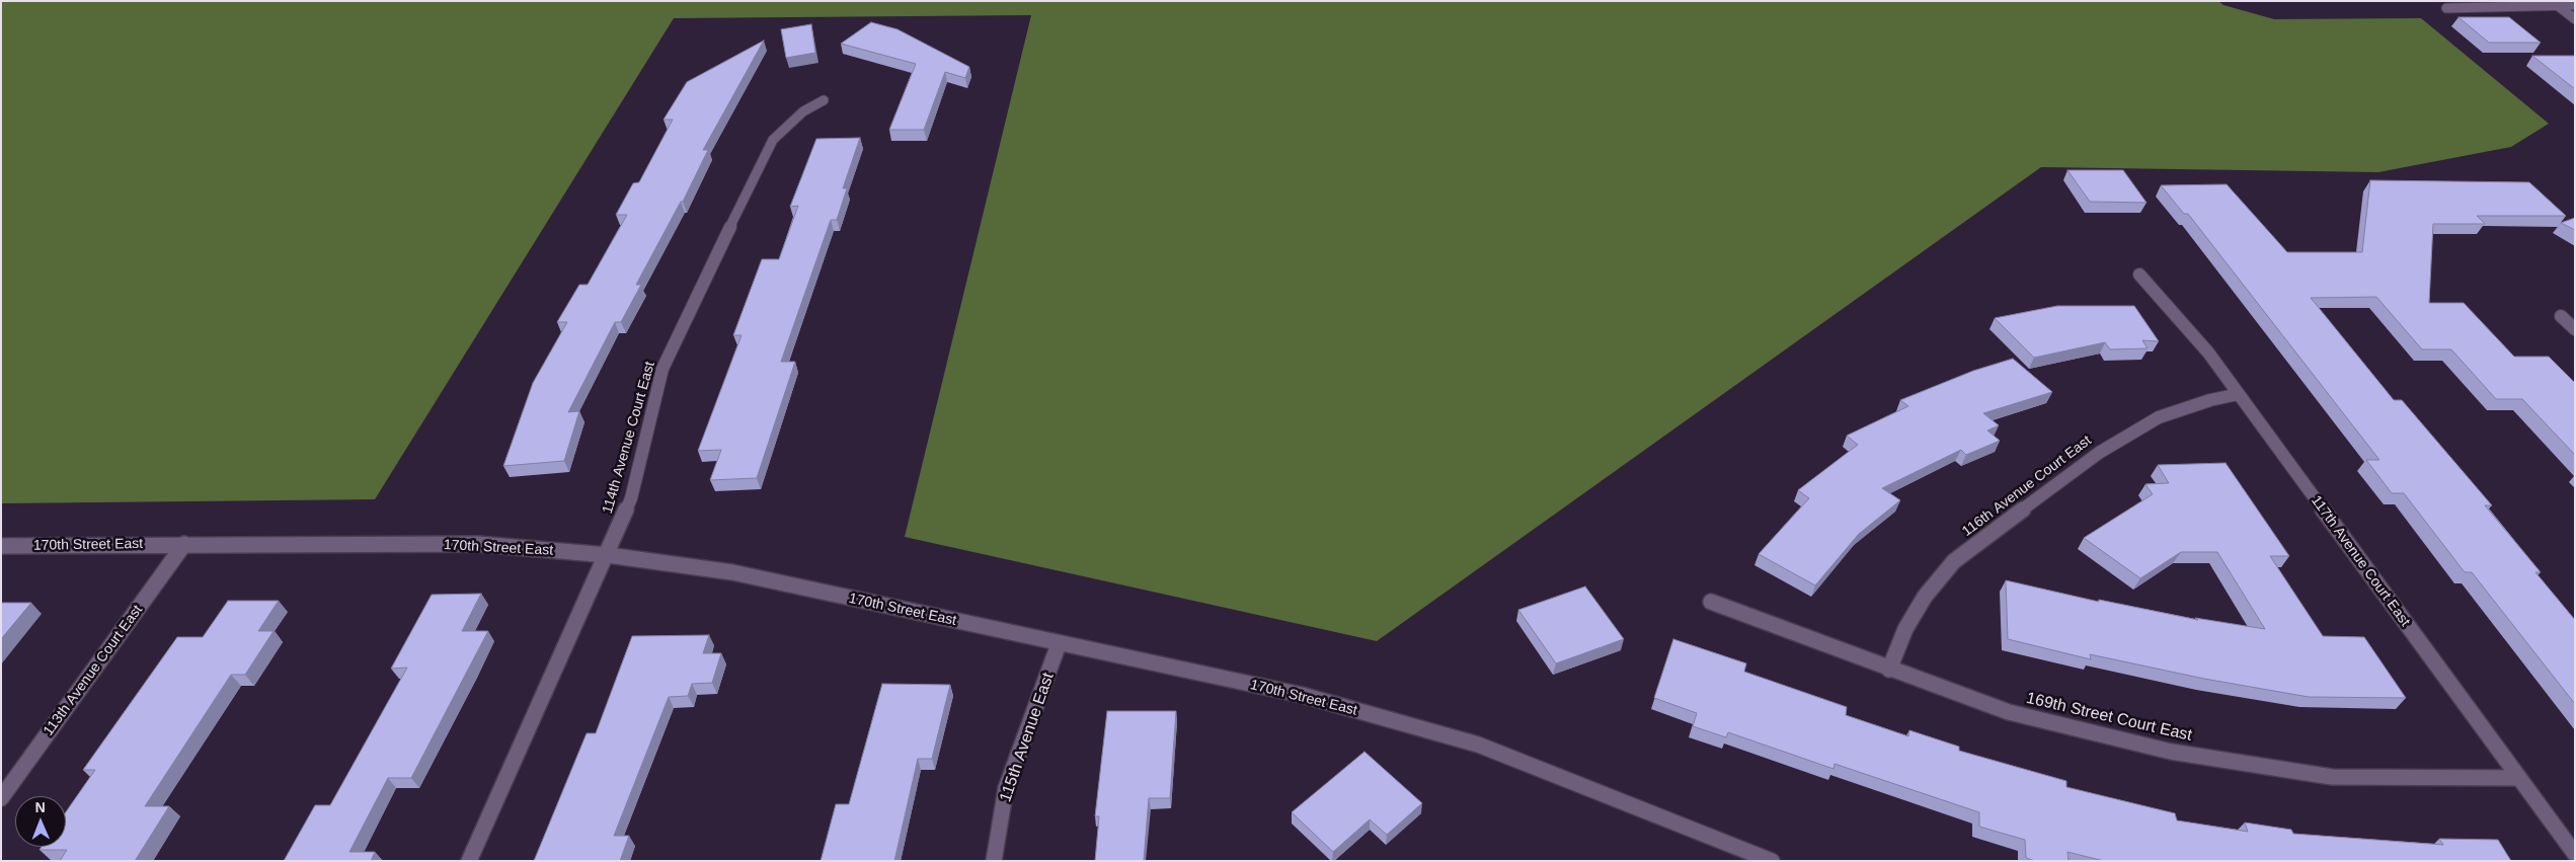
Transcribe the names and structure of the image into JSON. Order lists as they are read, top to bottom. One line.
{"streets":{"street":["114th Avenue Court East","116th Avenue Court East","170th Street East","117th Avenue Court East","113th Avenue Court East","169th Street Court East","115th Avenue East"]},"crossings":[["114th Avenue Court East","170th Street East"],["116th Avenue Court East","117th Avenue Court East"],["116th Avenue Court East","169th Street Court East"],["170th Street East","113th Avenue Court East"],["170th Street East","115th Avenue East"],["117th Avenue Court East","169th Street Court East"]],"north":"top"}
